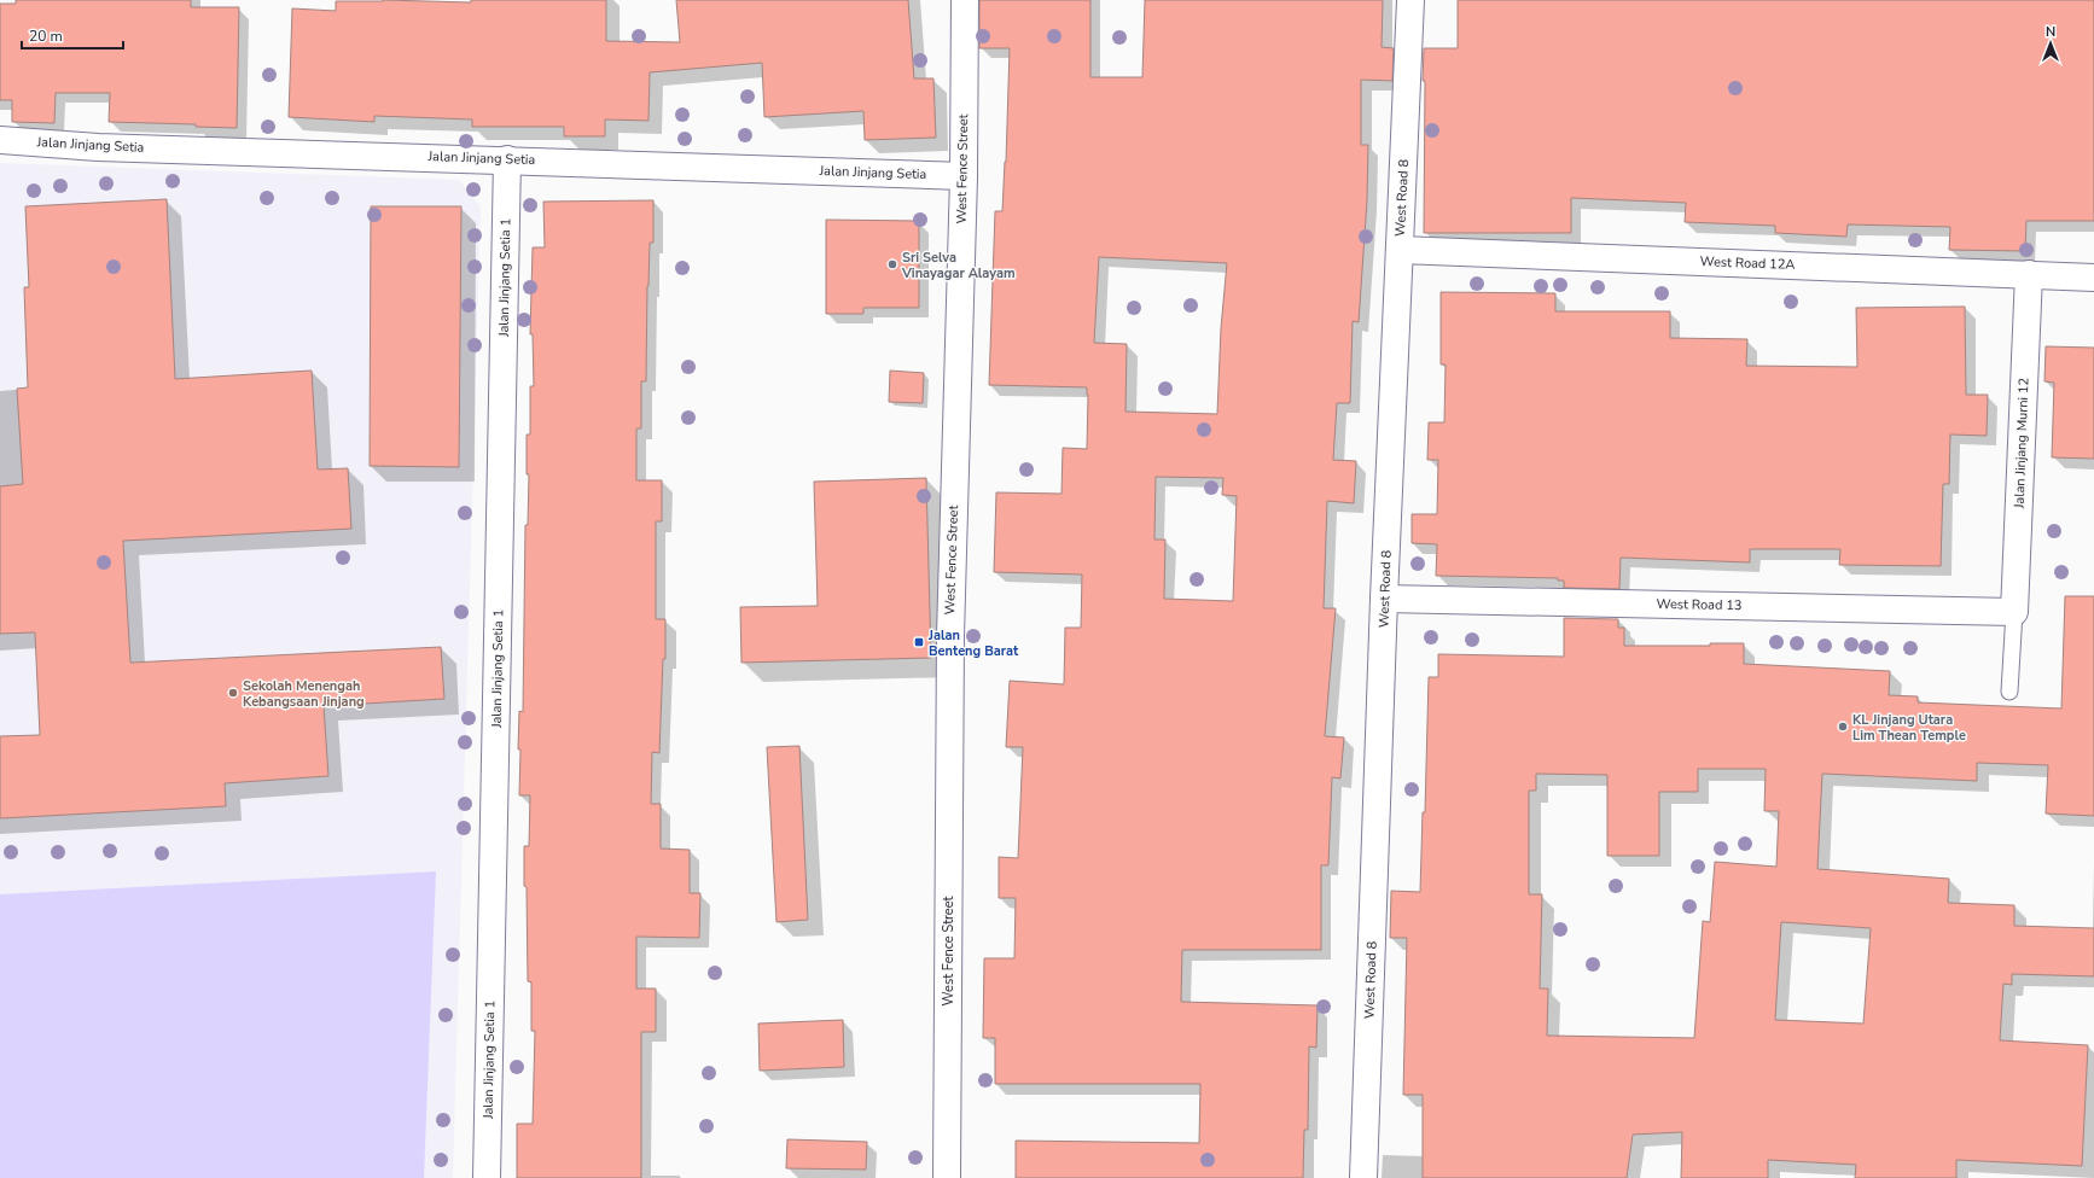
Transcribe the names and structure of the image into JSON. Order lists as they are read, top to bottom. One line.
{"streets":{"street":["Jalan Jinjang Setia","West Fence Street","West Road 8","West Road 12A","Jalan Jinjang Setia 1","Jalan Jinjang Murni 12","West Road 13"]},"crossings":[["Jalan Jinjang Setia","West Fence Street"],["Jalan Jinjang Setia","Jalan Jinjang Setia 1"],["West Road 8","West Road 12A"],["West Road 8","West Road 13"],["West Road 12A","Jalan Jinjang Murni 12"],["Jalan Jinjang Murni 12","West Road 13"]],"places":{"other":["Sri Selva Vinayagar Alayam","Sekolah Menengah Kebangsaan Jinjang","KL Jinjang Utara Lim Thean Temple"],"transit":["Jalan Benteng Barat"]},"scale_bar":"20 m","north":"top"}
